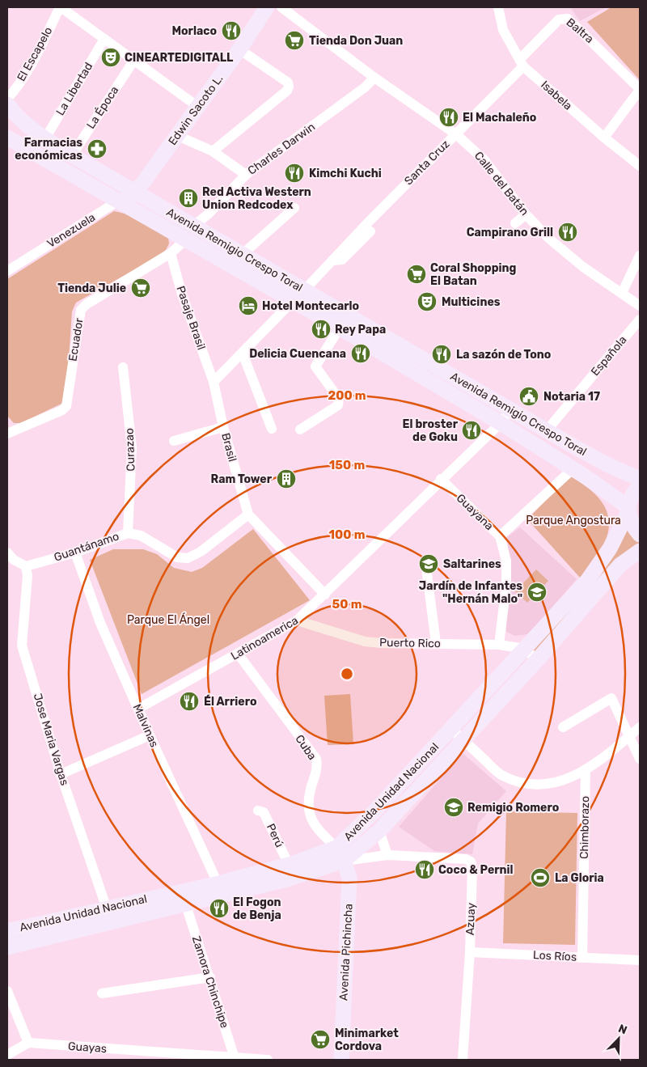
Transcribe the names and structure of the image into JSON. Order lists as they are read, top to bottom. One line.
{"streets":{"main road":["Edwin Sacoto L.","Venezuela","Avenida Remigio Crespo Toral","Avenida Unidad Nacional","Avenida Pichincha"],"street":["Baltra","El Escapelo","La Libertad","Isabela","La Época","Charles Darwin","Santa Cruz","Calle del Batán","Pasaje Brasil","Ecuador","Española","Brasil","Curazao","Guayana","Guantánamo","Latinoamerica","Puerto Rico","Malvinas","Jose Maria Vargas","Cuba","Chimborazo","Perú","Azuay","Los Ríos","Zamora Chinchipe","Guayas"]},"crossings":[["Baltra","Isabela"],["Baltra","Santa Cruz"],["La Libertad","Avenida Remigio Crespo Toral"],["Isabela","Santa Cruz"],["La Época","Avenida Remigio Crespo Toral"],["Edwin Sacoto L.","Venezuela"],["Edwin Sacoto L.","Avenida Remigio Crespo Toral"],["Charles Darwin","Calle del Batán"],["Charles Darwin","Avenida Remigio Crespo Toral"],["Charles Darwin","Ecuador"],["Santa Cruz","Calle del Batán"],["Santa Cruz","Avenida Remigio Crespo Toral"],["Venezuela","Avenida Remigio Crespo Toral"],["Avenida Remigio Crespo Toral","Ecuador"],["Avenida Remigio Crespo Toral","Española"],["Avenida Remigio Crespo Toral","Latinoamerica"],["Avenida Remigio Crespo Toral","Avenida Unidad Nacional"],["Pasaje Brasil","Ecuador"],["Pasaje Brasil","Brasil"],["Brasil","Guantánamo"],["Brasil","Latinoamerica"],["Curazao","Guantánamo"],["Guayana","Latinoamerica"],["Guayana","Puerto Rico"],["Guantánamo","Malvinas"],["Guantánamo","Jose Maria Vargas"],["Latinoamerica","Puerto Rico"],["Latinoamerica","Malvinas"],["Latinoamerica","Cuba"],["Puerto Rico","Avenida Unidad Nacional"],["Malvinas","Avenida Unidad Nacional"],["Jose Maria Vargas","Avenida Unidad Nacional"],["Cuba","Avenida Unidad Nacional"],["Cuba","Azuay"],["Cuba","Avenida Pichincha"],["Avenida Unidad Nacional","Perú"],["Avenida Unidad Nacional","Azuay"],["Avenida Unidad Nacional","Avenida Pichincha"],["Avenida Unidad Nacional","Zamora Chinchipe"],["Chimborazo","Los Ríos"],["Azuay","Avenida Pichincha"],["Azuay","Los Ríos"],["Zamora Chinchipe","Guayas"]],"parks":["Parque Angostura","Parque El Ángel"],"places":{"restaurant":["Morlaco","El Machaleño","Kimchi Kuchi","Campirano Grill","Rey Papa","Delicia Cuencana","La sazón de Tono","El broster de Goku","Él Arriero","Coco & Pernil","El Fogon de Benja"],"supermarket":["Tienda Don Juan","Coral Shopping El Batan","Tienda Julie","Minimarket Cordova"],"theatre":["CINEARTEDIGITALL","Multicines"],"pharmacy":["Farmacias económicas"],"building":["Red Activa Western Union Redcodex","Ram Tower"],"hotel":["Hotel Montecarlo"],"public building":["Notaria 17"],"school or university":["Saltarines","Jardín de Infantes \"Hernán Malo\"","Remigio Romero"],"sports":["La Gloria"]},"north":"top right","rings":["200 m","150 m","100 m","50 m"]}
